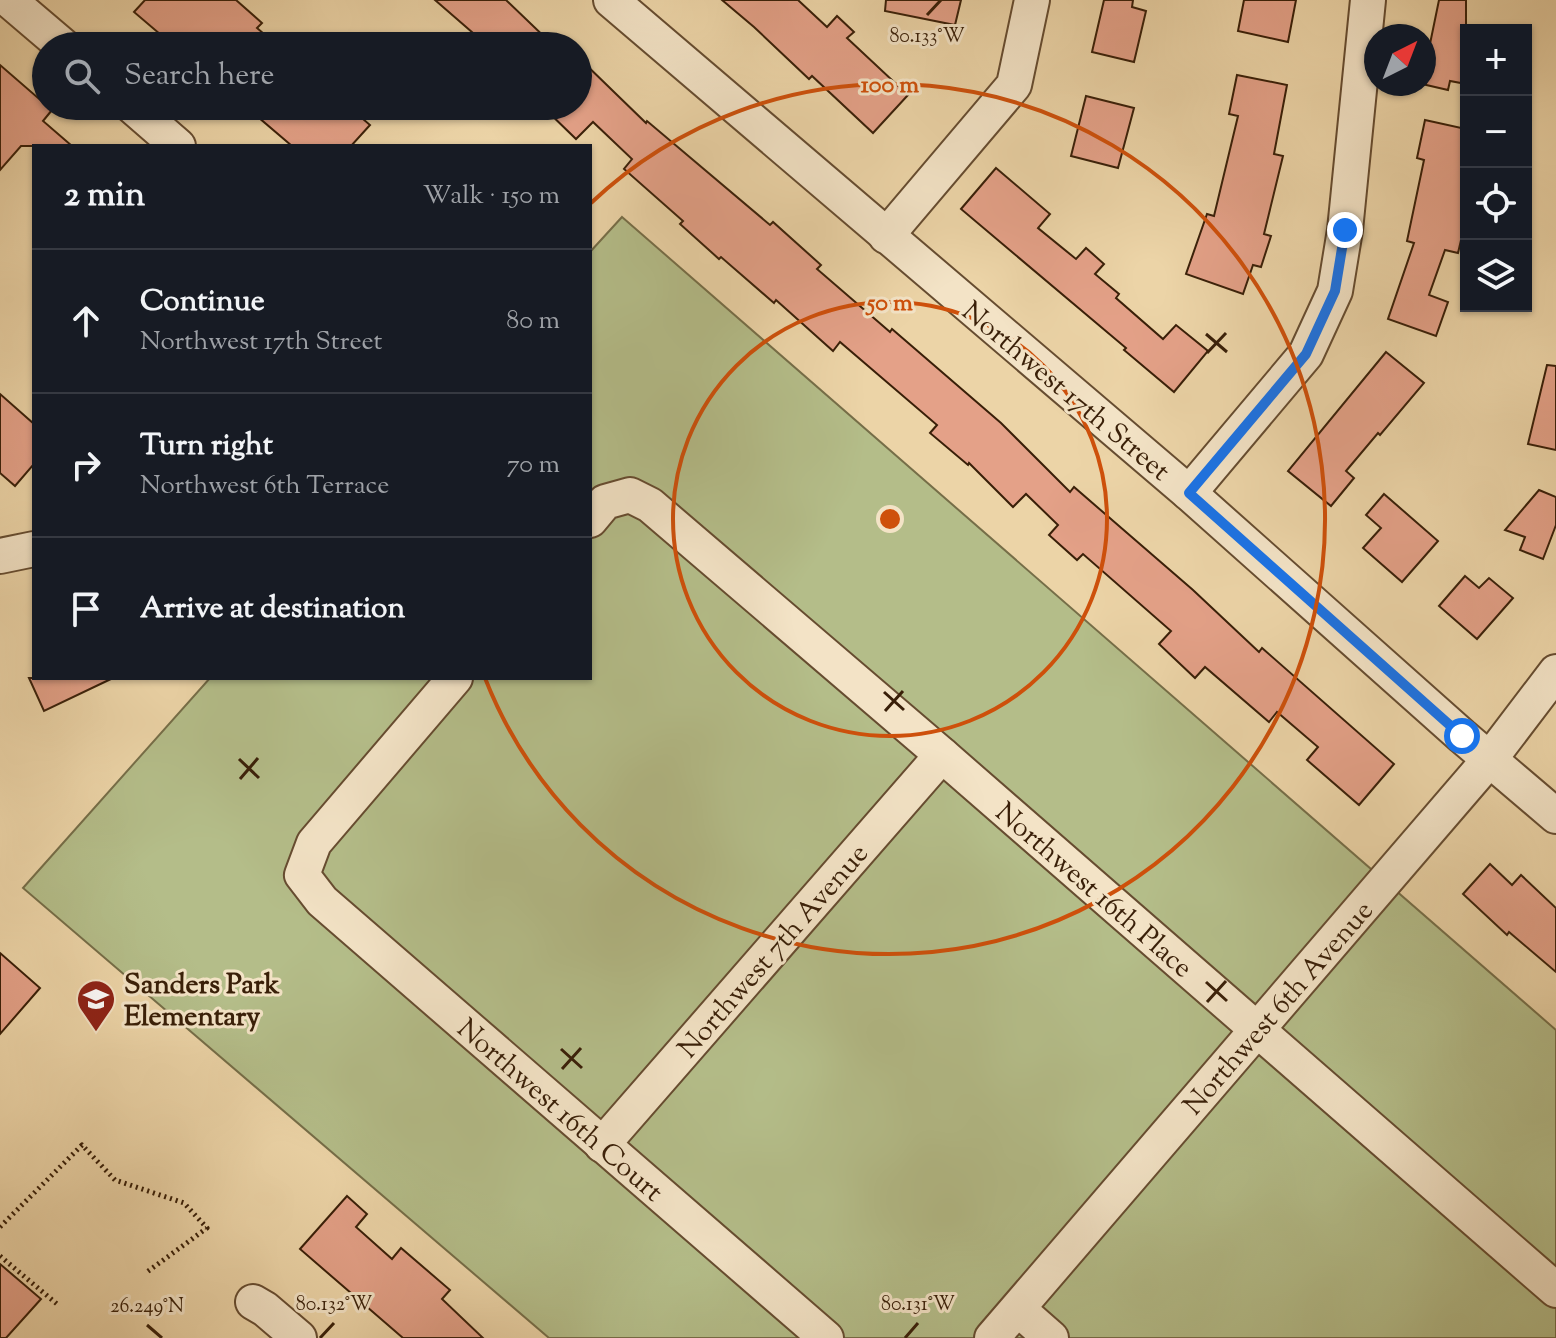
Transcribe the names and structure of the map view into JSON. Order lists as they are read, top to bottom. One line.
{"streets":{"street":["Northwest 17th Street","Northwest 16th Place","Northwest 7th Avenue","Northwest 6th Avenue","Northwest 16th Court"]},"crossings":[["Northwest 17th Street","Northwest 6th Avenue"],["Northwest 16th Place","Northwest 7th Avenue"],["Northwest 16th Place","Northwest 6th Avenue"],["Northwest 7th Avenue","Northwest 16th Court"]],"places":{"school or university":["Sanders Park Elementary"]},"north":"top right","page":{"map_buttons":["+","−"],"search":"Search here","heading":["2 min","Walk · 150 m"],"list":[["Continue","Northwest 17th Street","80 m"],["Turn right","Northwest 6th Terrace","70 m"],"Arrive at destination"]},"coordinates":["80.133°W","80.132°W","80.131°W","26.249°N"],"rings":["100 m","50 m"]}
